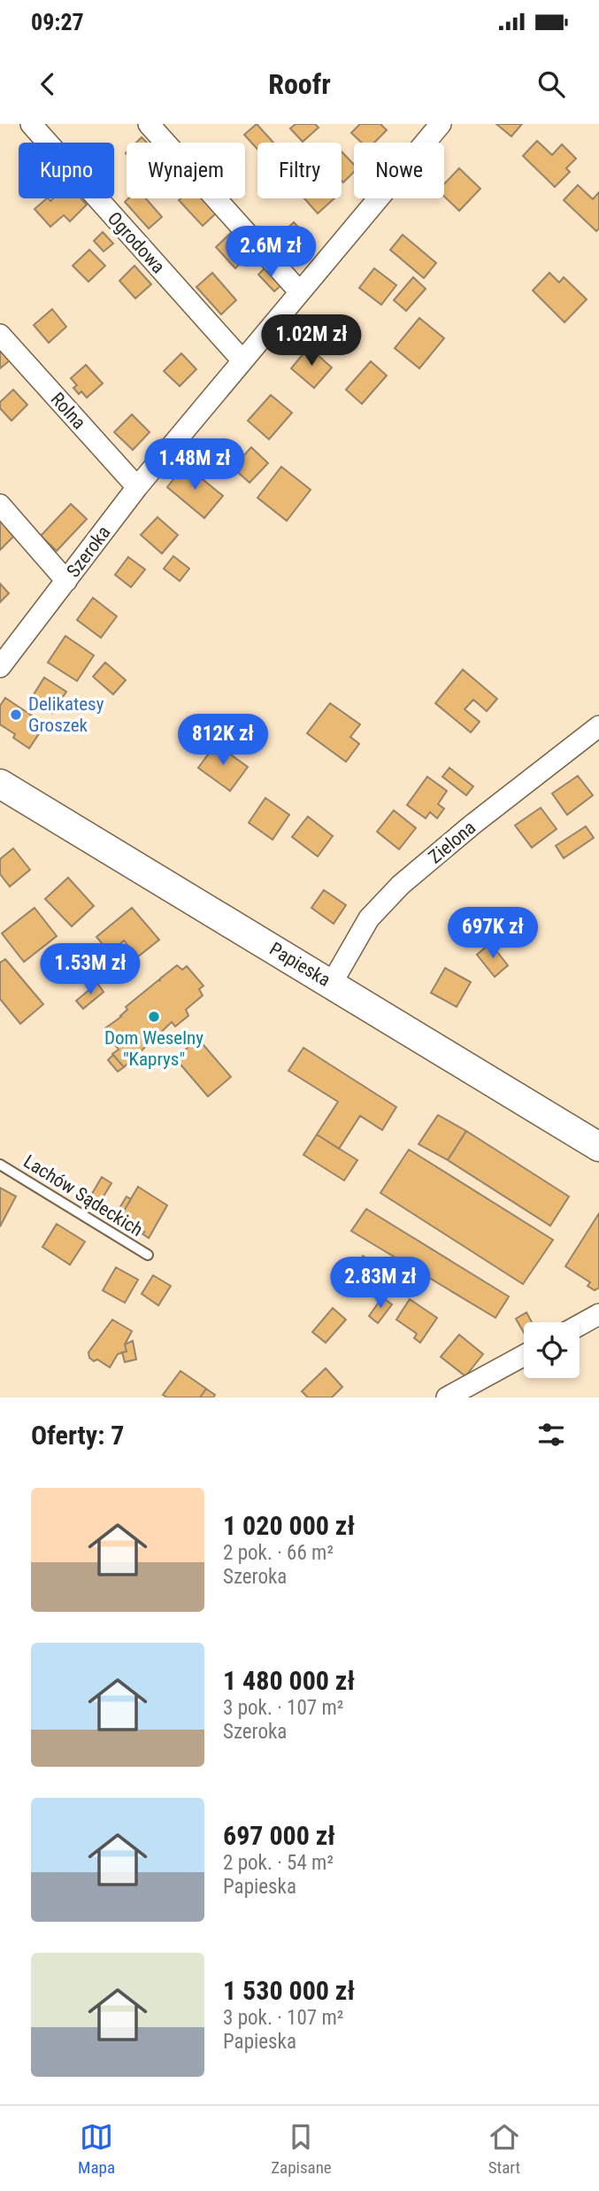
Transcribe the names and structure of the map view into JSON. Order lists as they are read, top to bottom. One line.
{"streets":{"street":["Ogrodowa","Rolna","Szeroka","Zielona","Papieska"],"lane":["Lachów Sądeckich"]},"crossings":[["Ogrodowa","Szeroka"],["Rolna","Szeroka"],["Zielona","Papieska"]],"places":["Delikatesy Groszek","Dom Weselny \"Kaprys\""],"page":{"status":"09:27","header":"Roofr","chip":["Kupno","Wynajem","Filtry","Nowe"],"price":["2.6M zł","1.02M zł","1.48M zł","812K zł","697K zł","1.53M zł","2.83M zł"],"heading":"Oferty: 7","list":[{"name":"1 020 000 zł","note":"2 pok. · 66 m² · Szeroka"},{"name":"1 480 000 zł","note":"3 pok. · 107 m² · Szeroka"},{"name":"697 000 zł","note":"2 pok. · 54 m² · Papieska"},{"name":"1 530 000 zł","note":"3 pok. · 107 m² · Papieska"}],"tabs":["Mapa","Zapisane","Start"]}}
